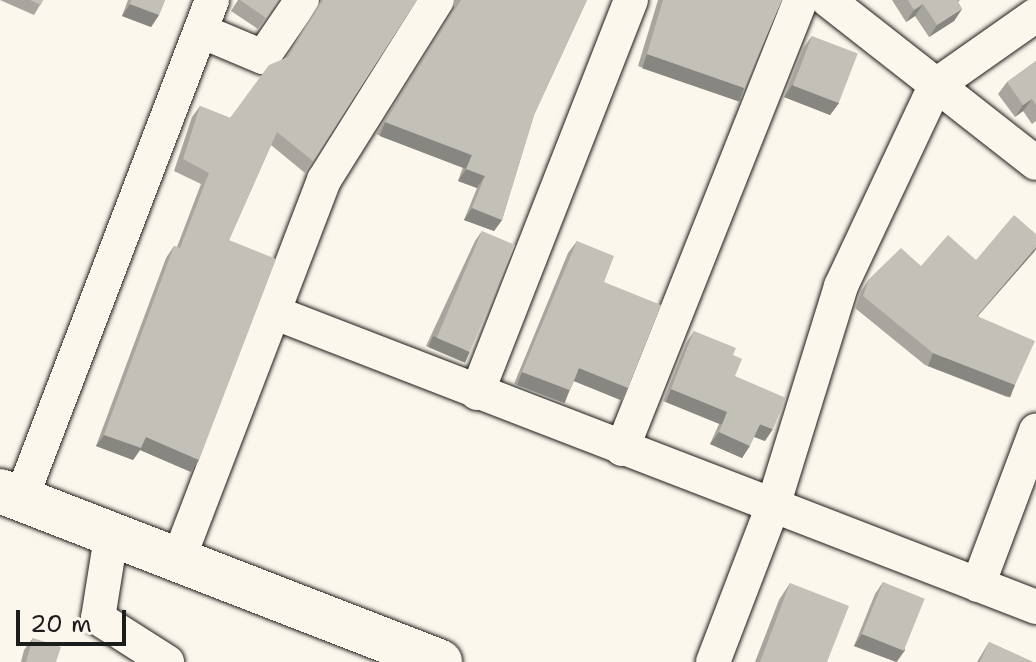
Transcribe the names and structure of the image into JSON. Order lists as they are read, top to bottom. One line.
{"scale_bar":"20 m"}
